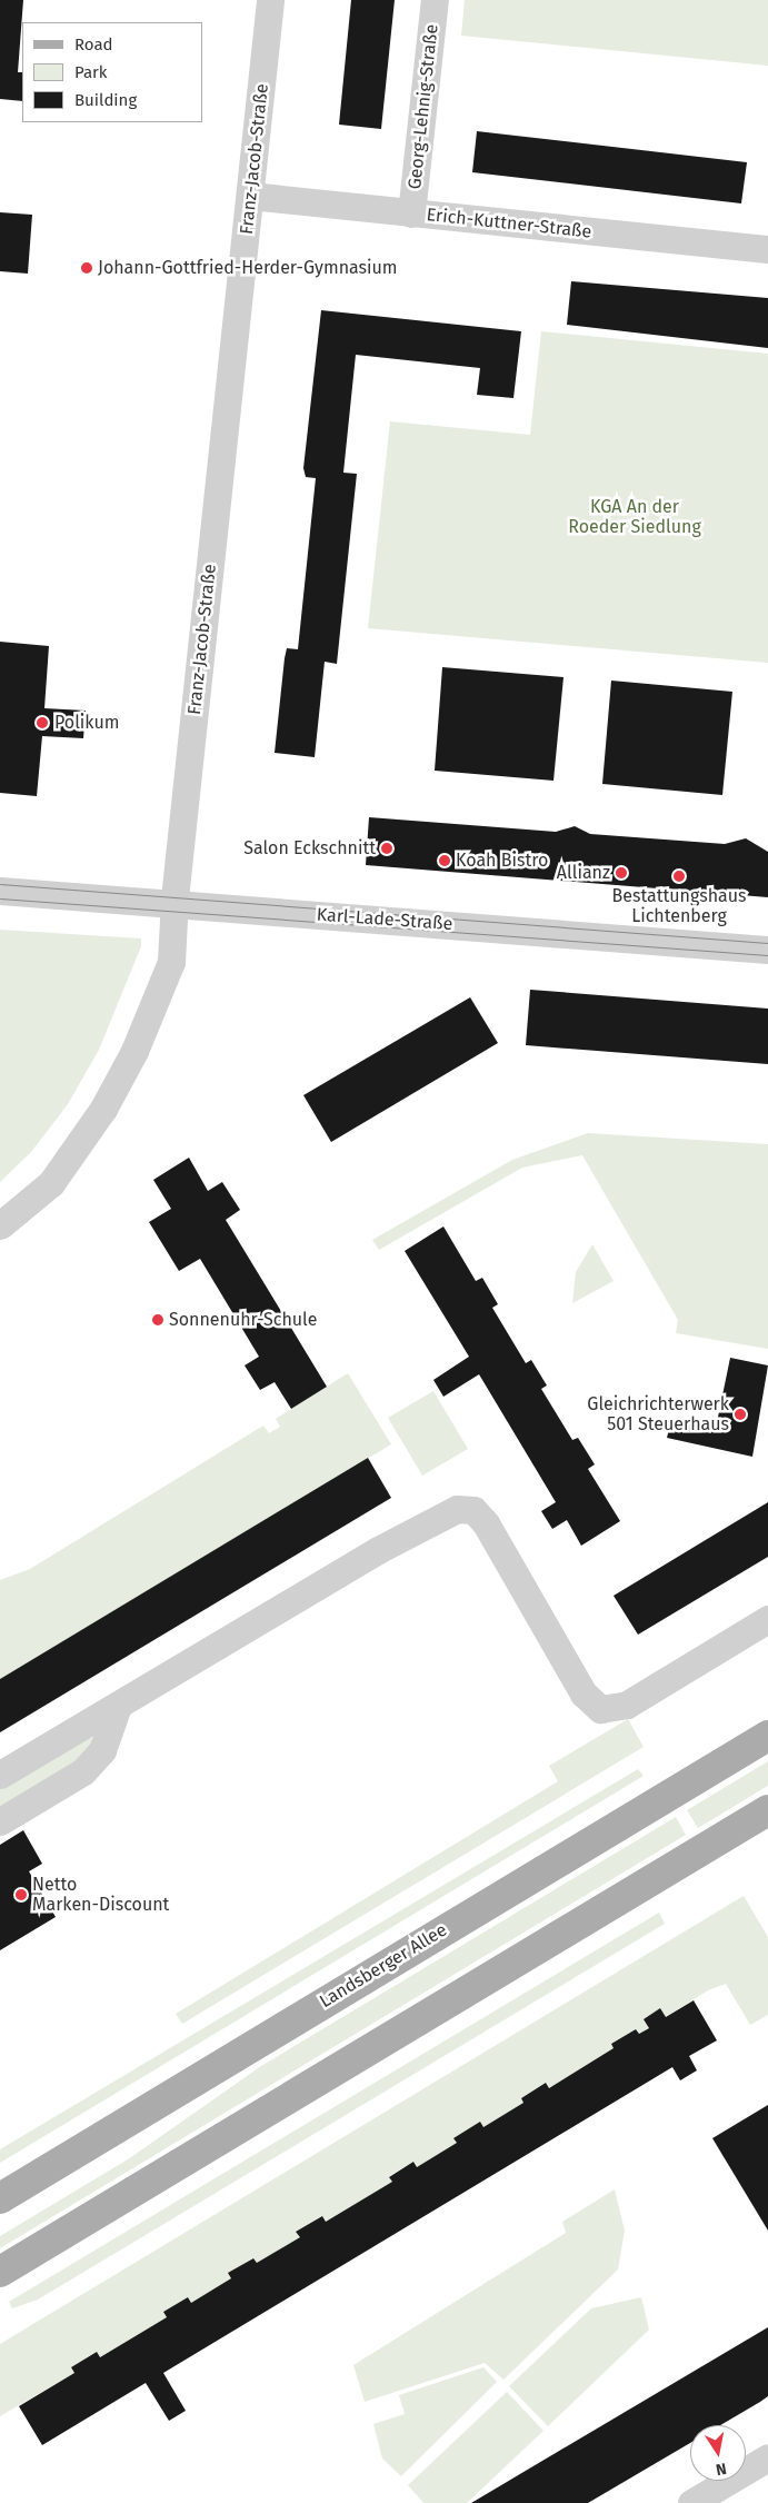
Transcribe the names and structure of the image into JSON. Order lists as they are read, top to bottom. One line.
{"streets":{"main road":["Landsberger Allee"],"street":["Georg-Lehnig-Straße","Franz-Jacob-Straße","Erich-Kuttner-Straße","Karl-Lade-Straße"]},"crossings":[["Georg-Lehnig-Straße","Erich-Kuttner-Straße"],["Franz-Jacob-Straße","Erich-Kuttner-Straße"],["Franz-Jacob-Straße","Karl-Lade-Straße"]],"parks":["KGA An der Roeder Siedlung"],"places":["Johann-Gottfried-Herder-Gymnasium","Polikum","Salon Eckschnitt","Koah Bistro","Allianz","Bestattungshaus Lichtenberg","Sonnenuhr-Schule","Gleichrichterwerk 501 Steuerhaus","Netto Marken-Discount"],"legend":["Road","Park","Building"],"north":"bottom"}
